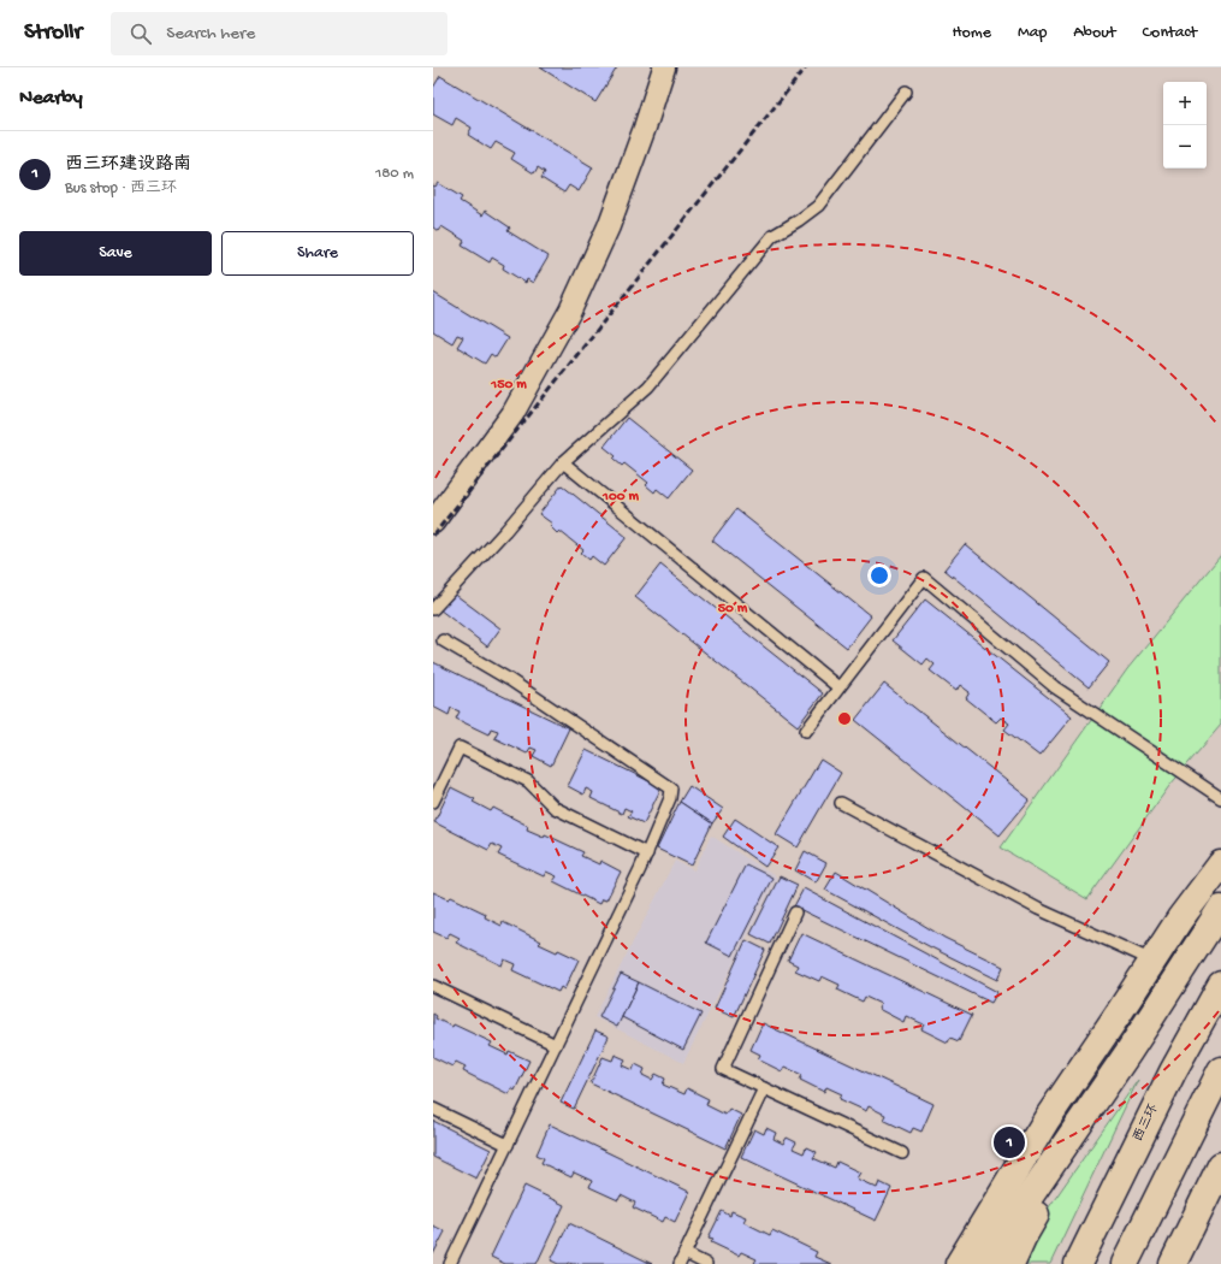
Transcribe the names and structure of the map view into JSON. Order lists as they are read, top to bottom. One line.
{"streets":{"main road":["西三环"]},"page":{"header":"Strollr","search":"Search here","nav":["Home","Map","About","Contact"],"heading":"Nearby","map_buttons":["+","−"],"list":[{"mark":"1","name":"西三环建设路南","note":"Bus stop · 西三环","value":"180 m"}],"buttons":["Save","Share"],"pins":"1"},"rings":["150 m","100 m","50 m"]}
